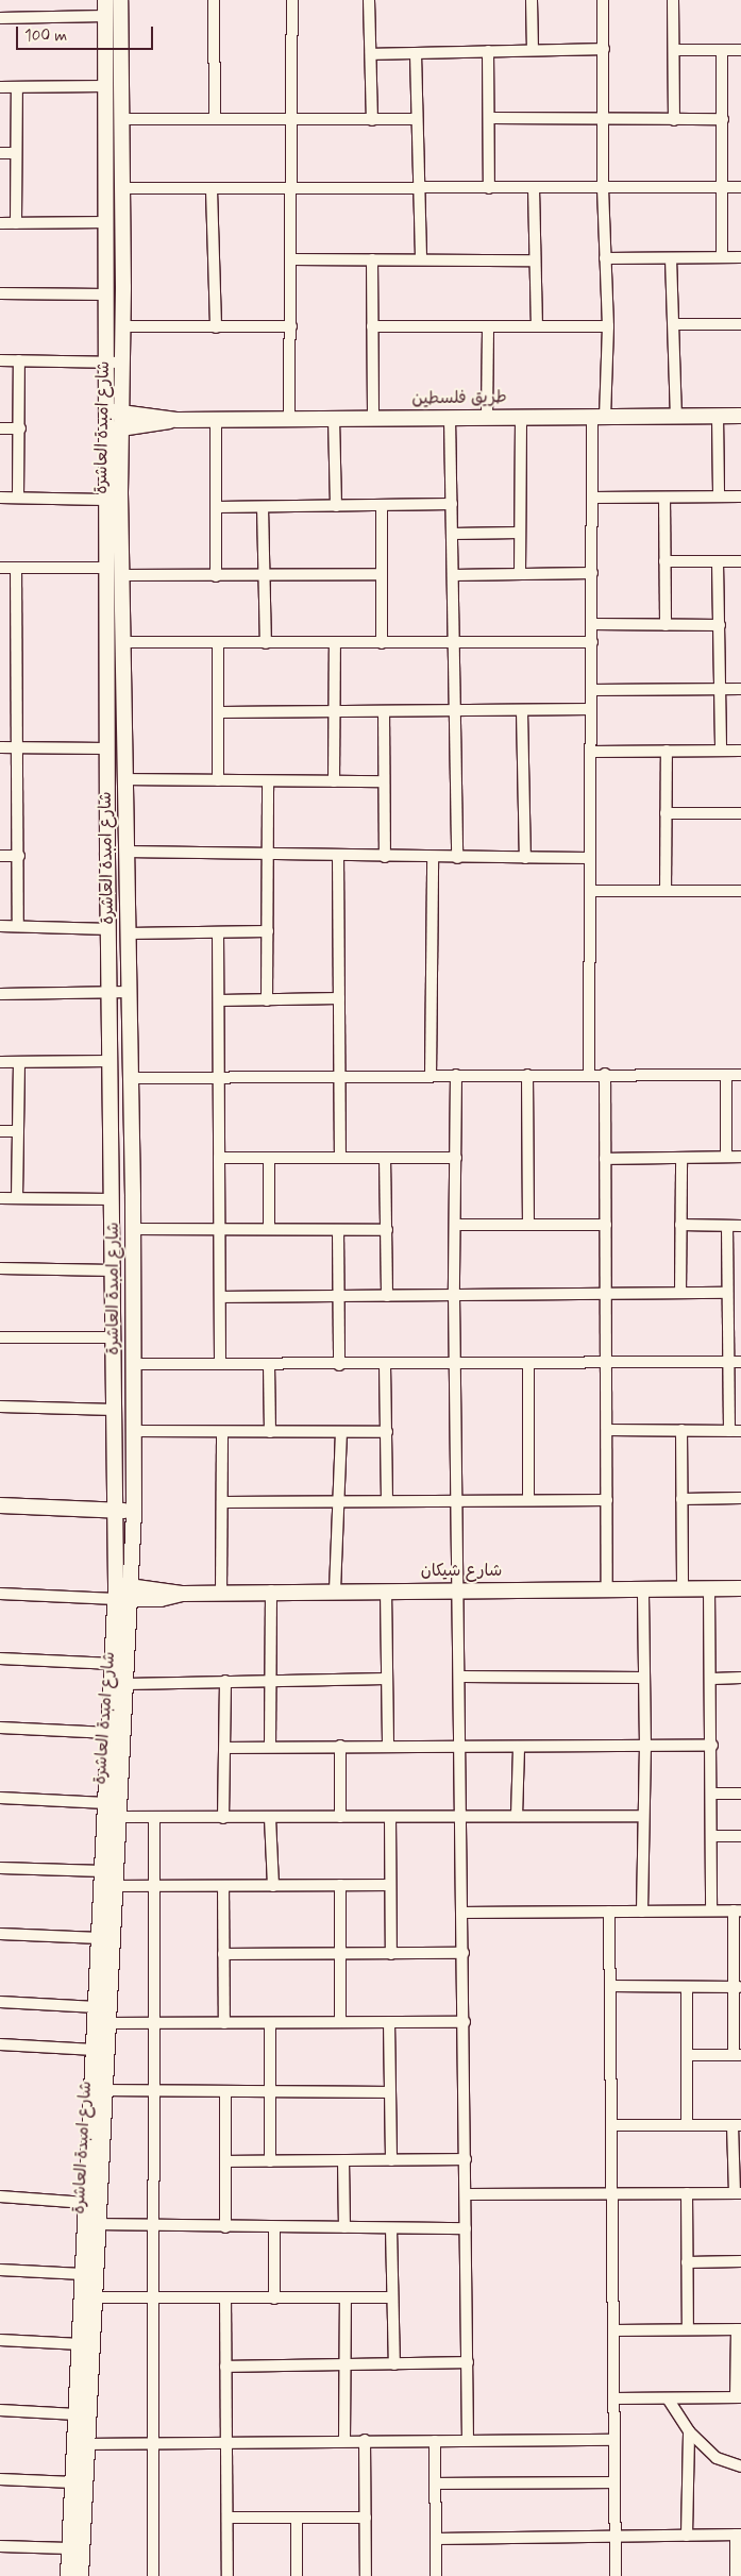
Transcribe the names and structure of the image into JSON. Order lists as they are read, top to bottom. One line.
{"streets":{"main road":["طريق فلسطين","شارع امبدة العاشرة","شارع شيكان"]},"crossings":[["طريق فلسطين","شارع امبدة العاشرة"],["شارع امبدة العاشرة","شارع شيكان"]],"scale_bar":"100 m"}
